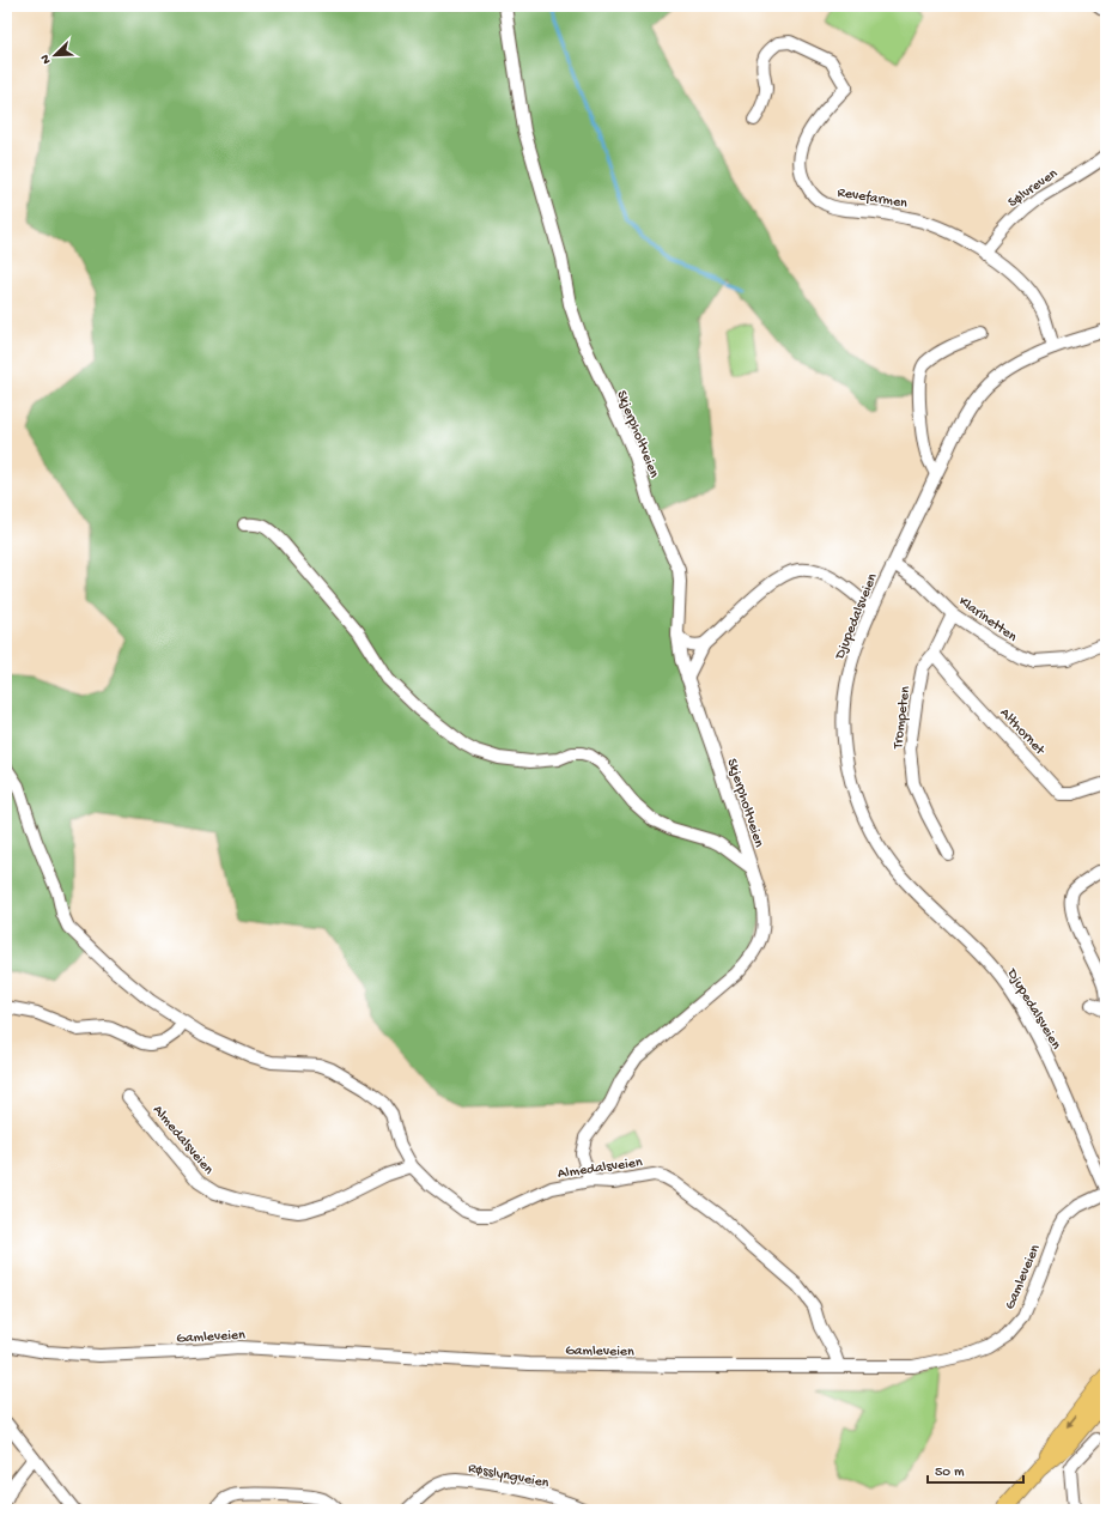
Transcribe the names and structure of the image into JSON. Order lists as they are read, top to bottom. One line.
{"streets":{"street":["Sølvreven","Revefarmen","Skjerpholtveien","Djupedalsveien","Klarinetten","Trompeten","Althornet","Almedalsveien","Gamleveien","Røsslyngveien"]},"crossings":[["Sølvreven","Revefarmen"],["Revefarmen","Djupedalsveien"],["Skjerpholtveien","Almedalsveien"],["Djupedalsveien","Klarinetten"],["Djupedalsveien","Gamleveien"],["Klarinetten","Trompeten"],["Trompeten","Althornet"],["Almedalsveien","Gamleveien"]],"scale_bar":"50 m","north":"bottom left"}
